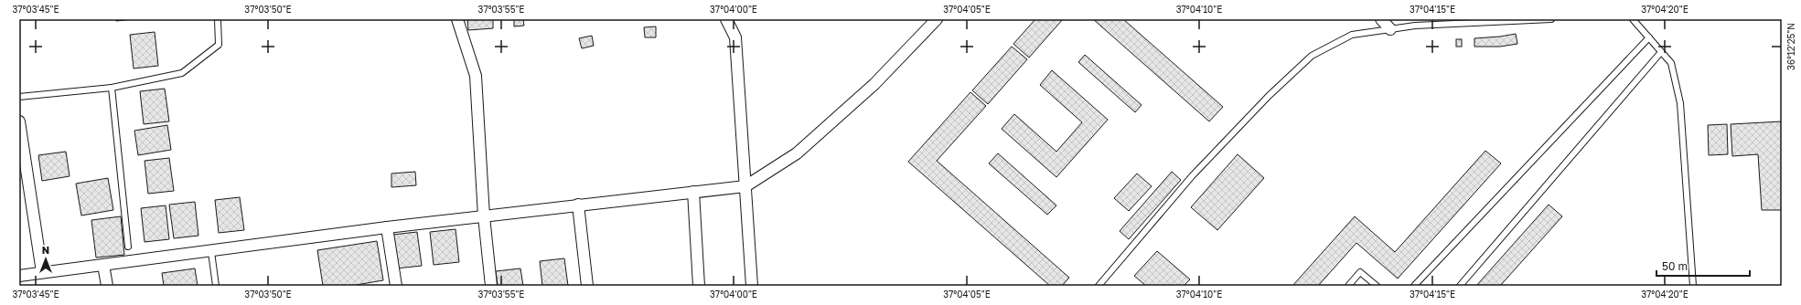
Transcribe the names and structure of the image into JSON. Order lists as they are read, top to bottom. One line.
{"scale_bar":"50 m","north":"top","coordinates":["37°03'45\"E","37°03'50\"E","37°03'55\"E","37°04'00\"E","37°04'05\"E","37°04'10\"E","37°04'15\"E","37°04'20\"E","36°12'25\"N"]}
